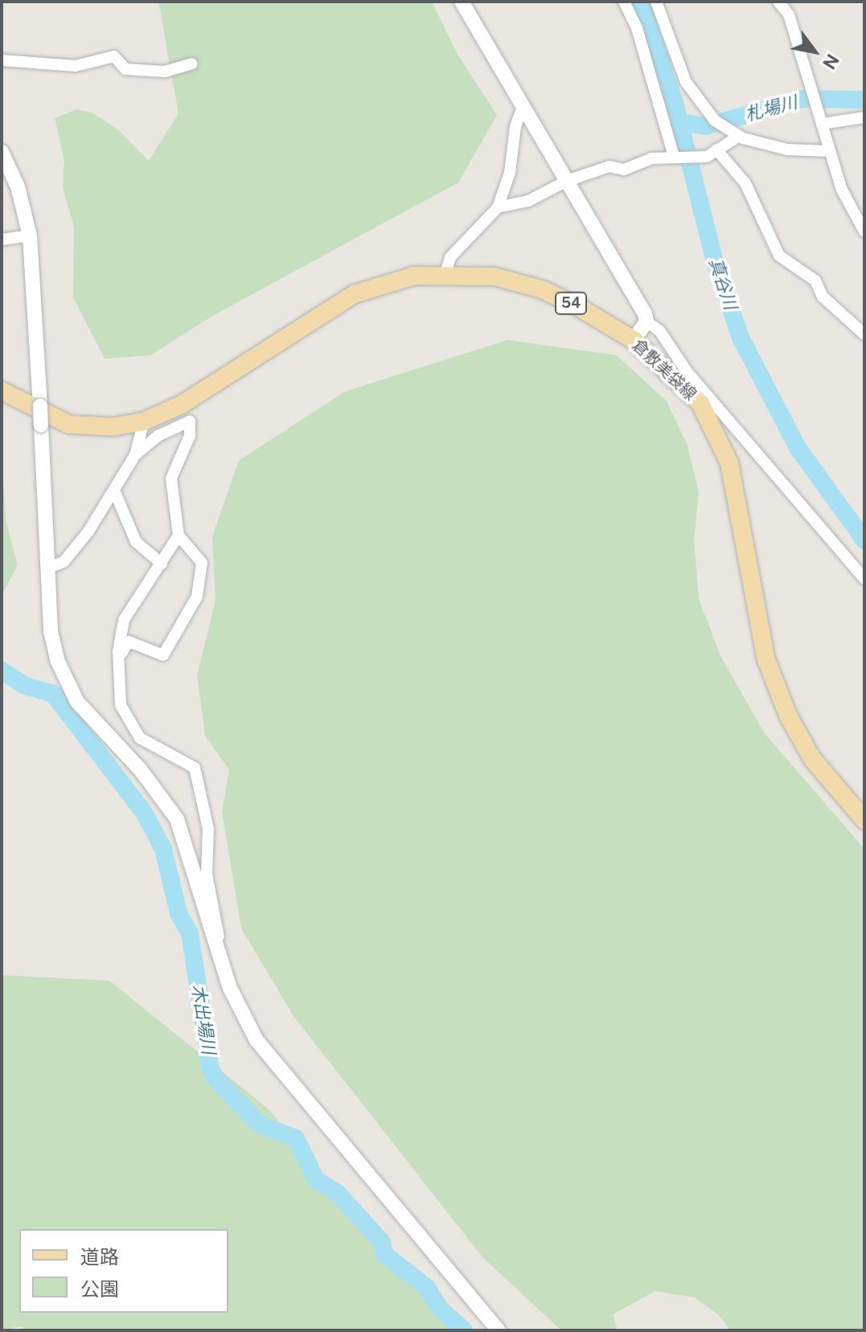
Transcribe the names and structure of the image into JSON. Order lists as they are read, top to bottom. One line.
{"streets":{"main road":["54","倉敷美袋線"]},"water":["札場川","真谷川","木出場川"],"legend":["道路","公園"],"north":"bottom right"}
